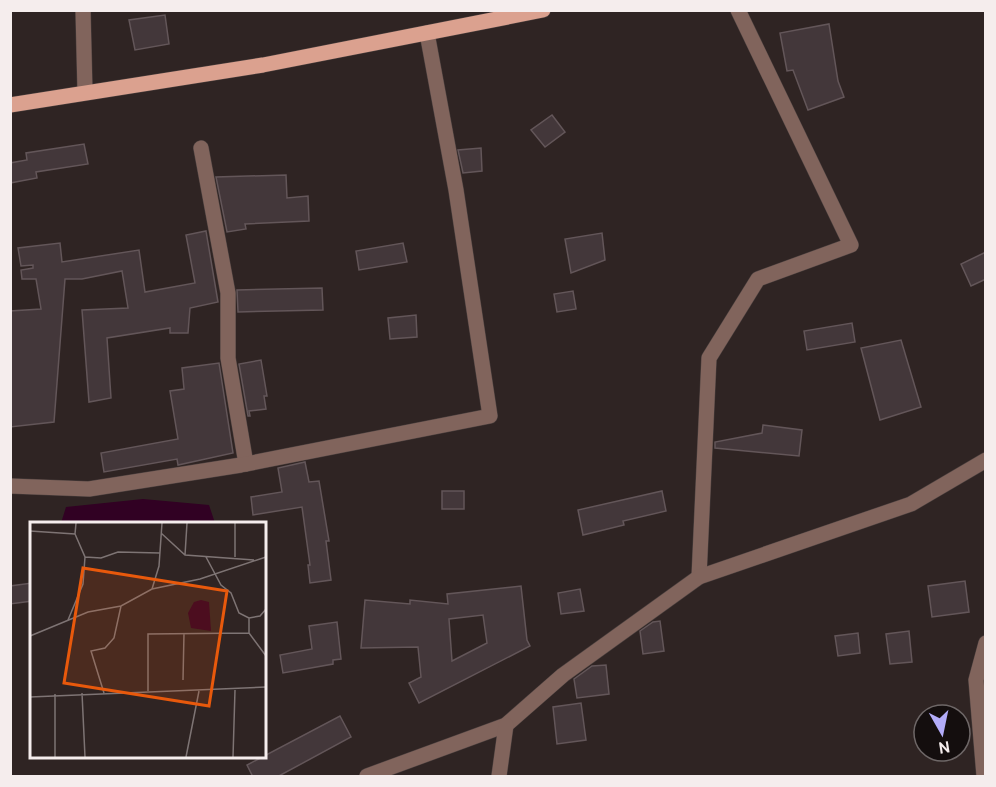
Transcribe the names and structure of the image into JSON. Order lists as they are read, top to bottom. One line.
{"north":"bottom"}
